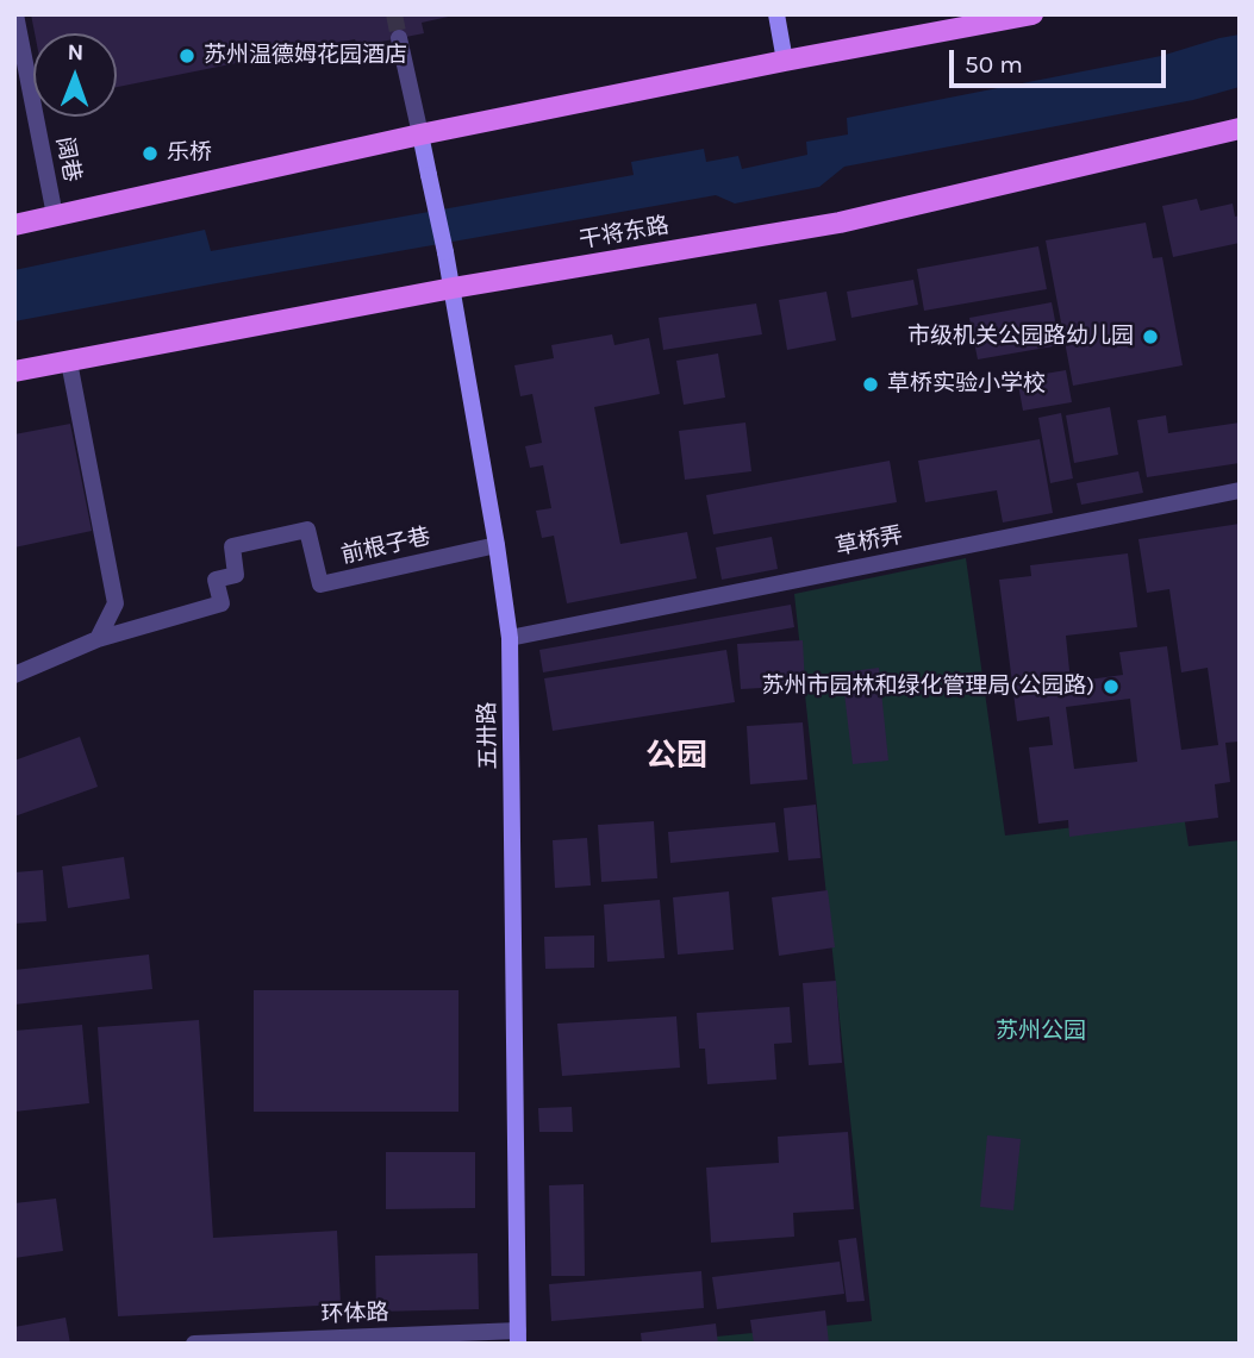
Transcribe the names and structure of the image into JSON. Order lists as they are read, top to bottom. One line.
{"streets":{"main road":["干将东路"],"street":["阔巷","草桥弄","前根子巷","五卅路","环体路"]},"crossings":[["干将东路","五卅路"],["草桥弄","五卅路"],["前根子巷","五卅路"],["五卅路","环体路"]],"districts":["公园"],"parks":["苏州公园"],"places":["苏州温德姆花园酒店","乐桥","市级机关公园路幼儿园","草桥实验小学校","苏州市园林和绿化管理局(公园路)"],"scale_bar":"50 m","north":"top"}
